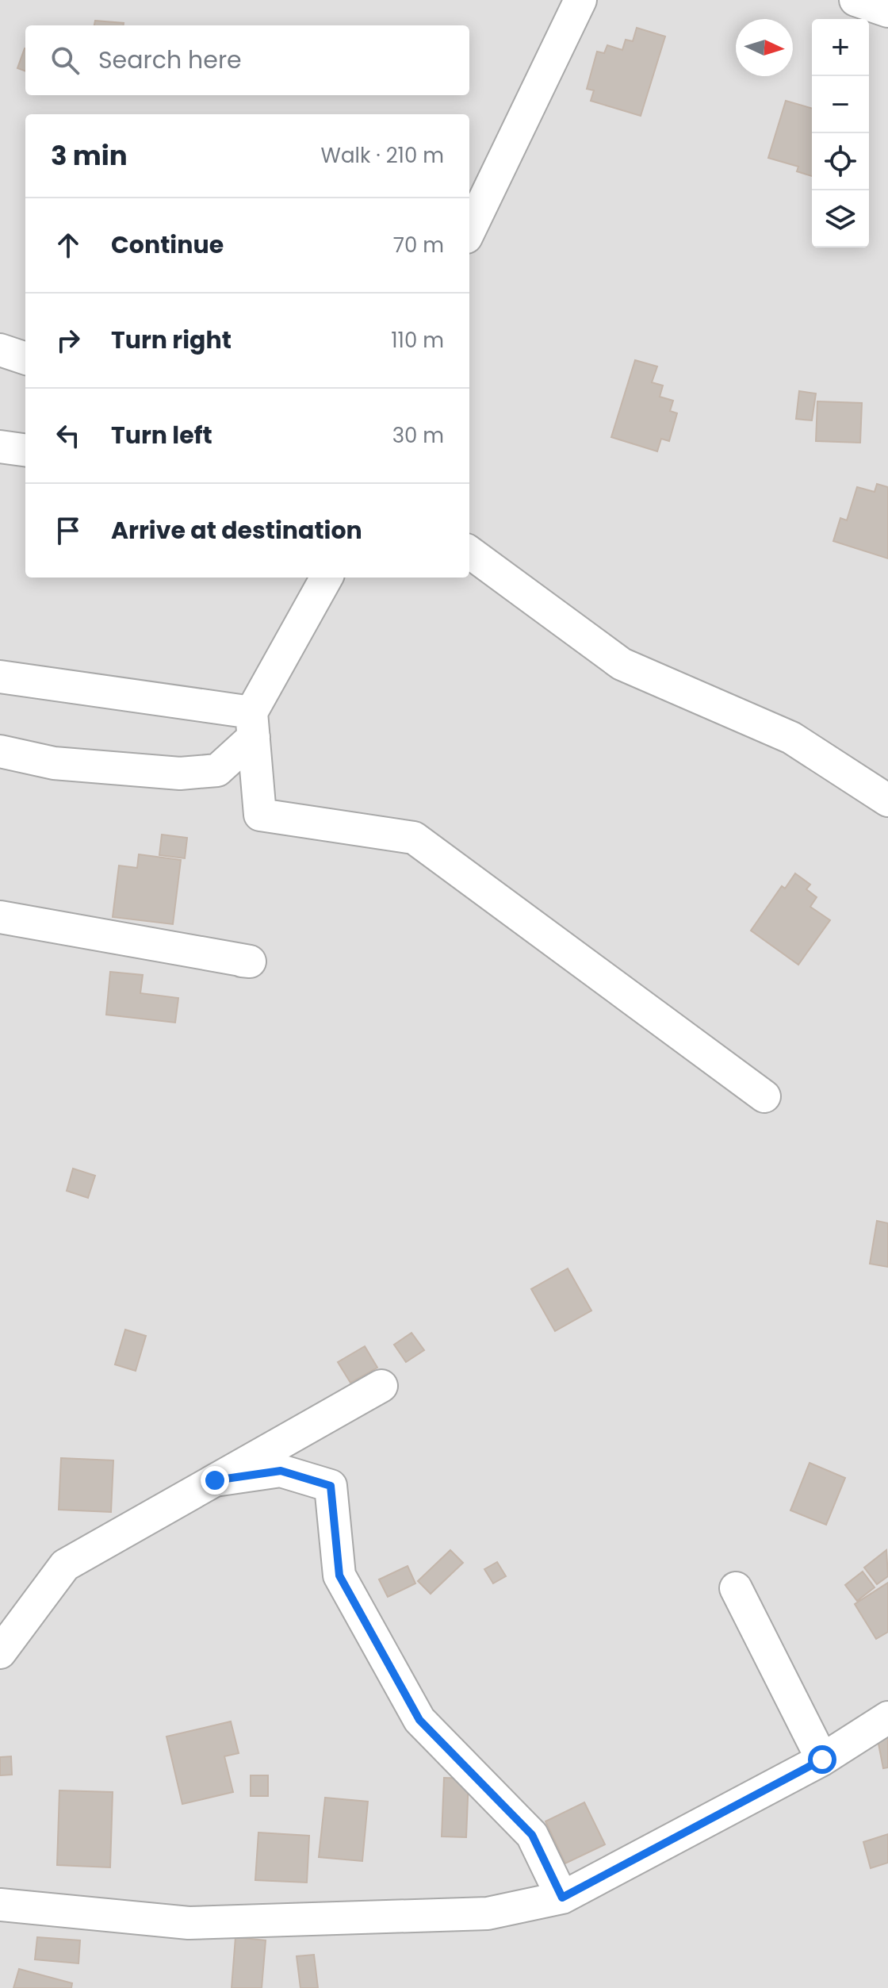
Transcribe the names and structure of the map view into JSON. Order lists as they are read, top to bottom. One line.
{"north":"right","page":{"map_buttons":["+","−"],"search":"Search here","heading":["3 min","Walk · 210 m"],"list":[["Continue","70 m"],["Turn right","110 m"],["Turn left","30 m"],"Arrive at destination"]}}
